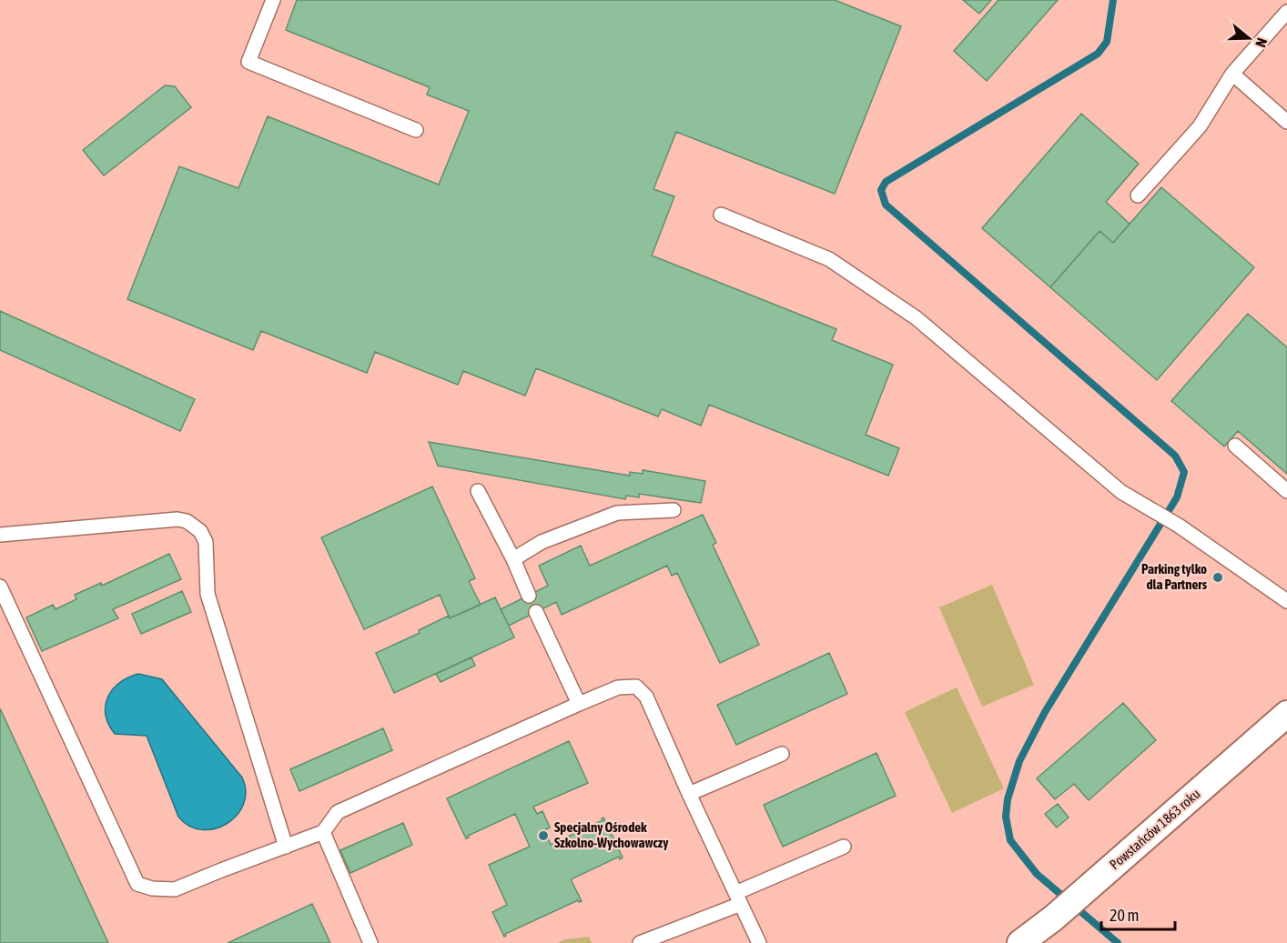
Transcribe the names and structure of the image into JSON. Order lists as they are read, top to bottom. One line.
{"streets":{"street":["Powstańców 1863 roku"]},"places":["Parking tylko dla Partners","Specjalny Ośrodek Szkolno-Wychowawczy"],"scale_bar":"20 m","north":"right"}
